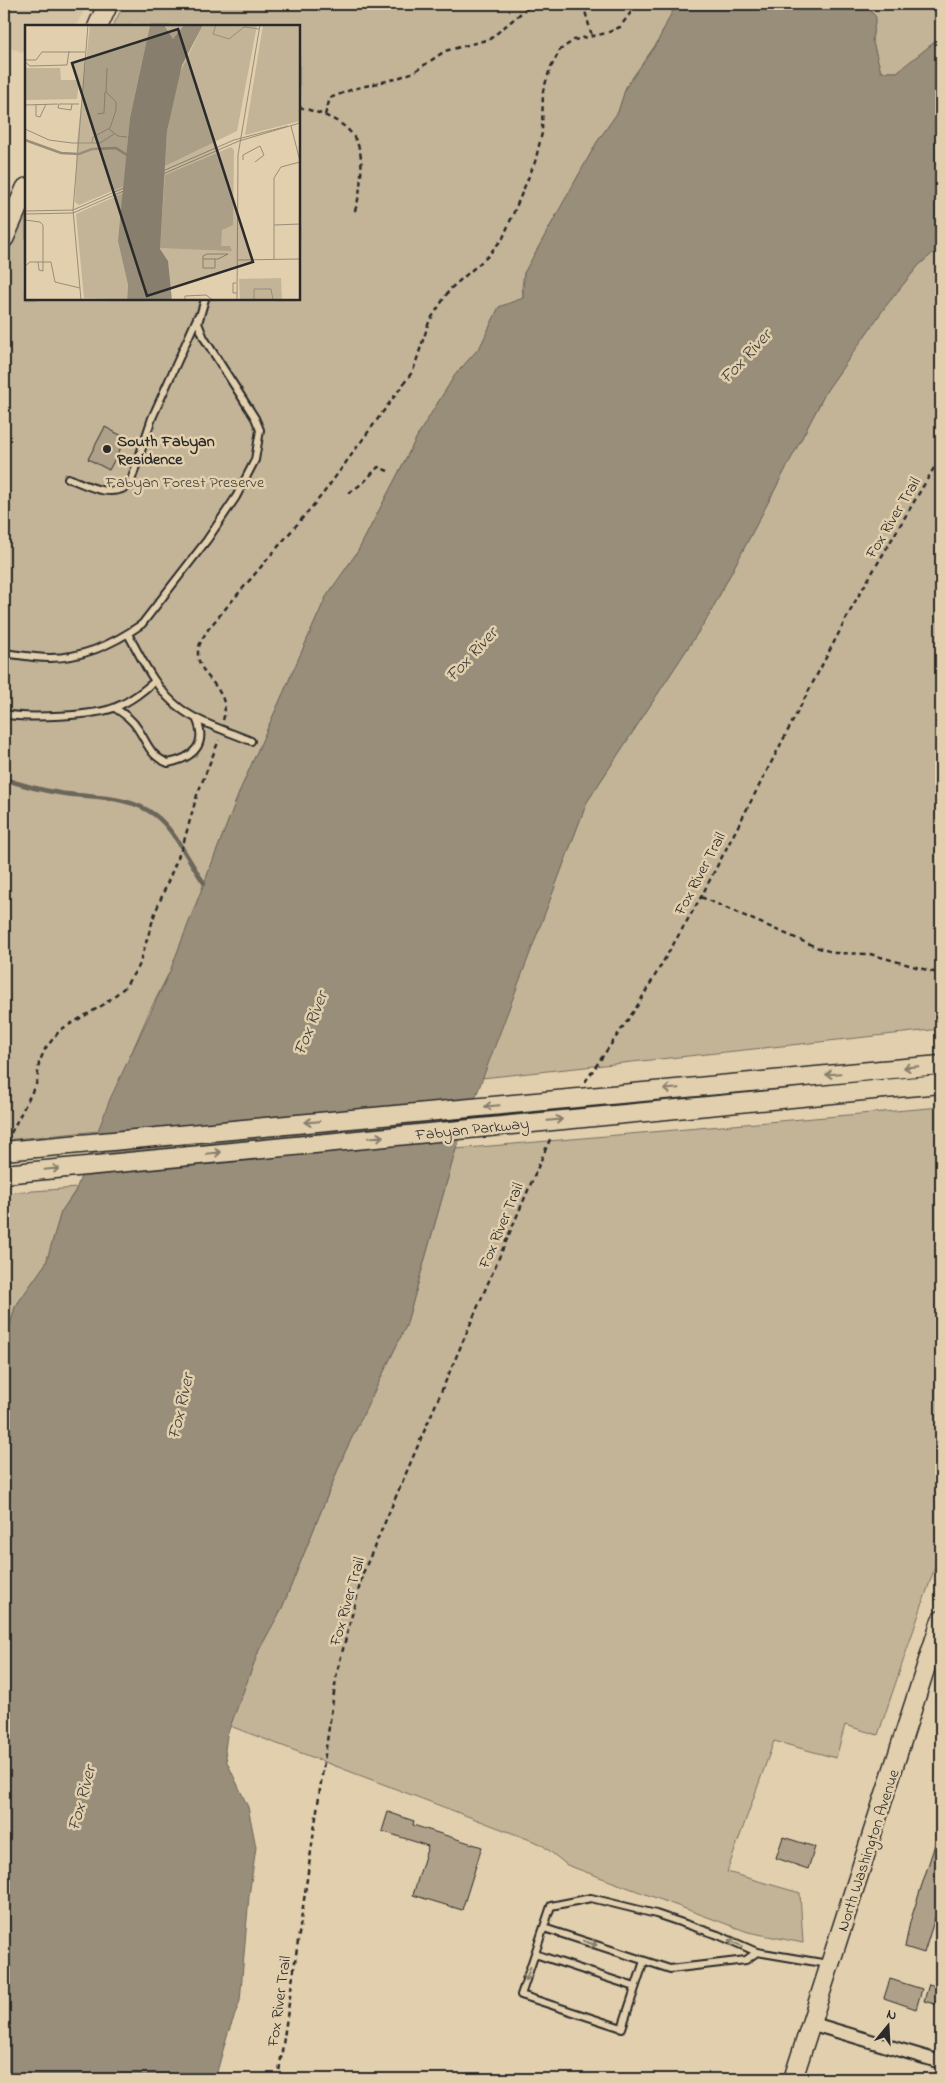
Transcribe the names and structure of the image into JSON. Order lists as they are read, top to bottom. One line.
{"streets":{"main road":["Fabyan Parkway","North Washington Avenue"],"path":["Fox River Trail"]},"water":["Fox River"],"parks":["Fabyan Forest Preserve"],"places":["South Fabyan Residence"],"north":"top"}
